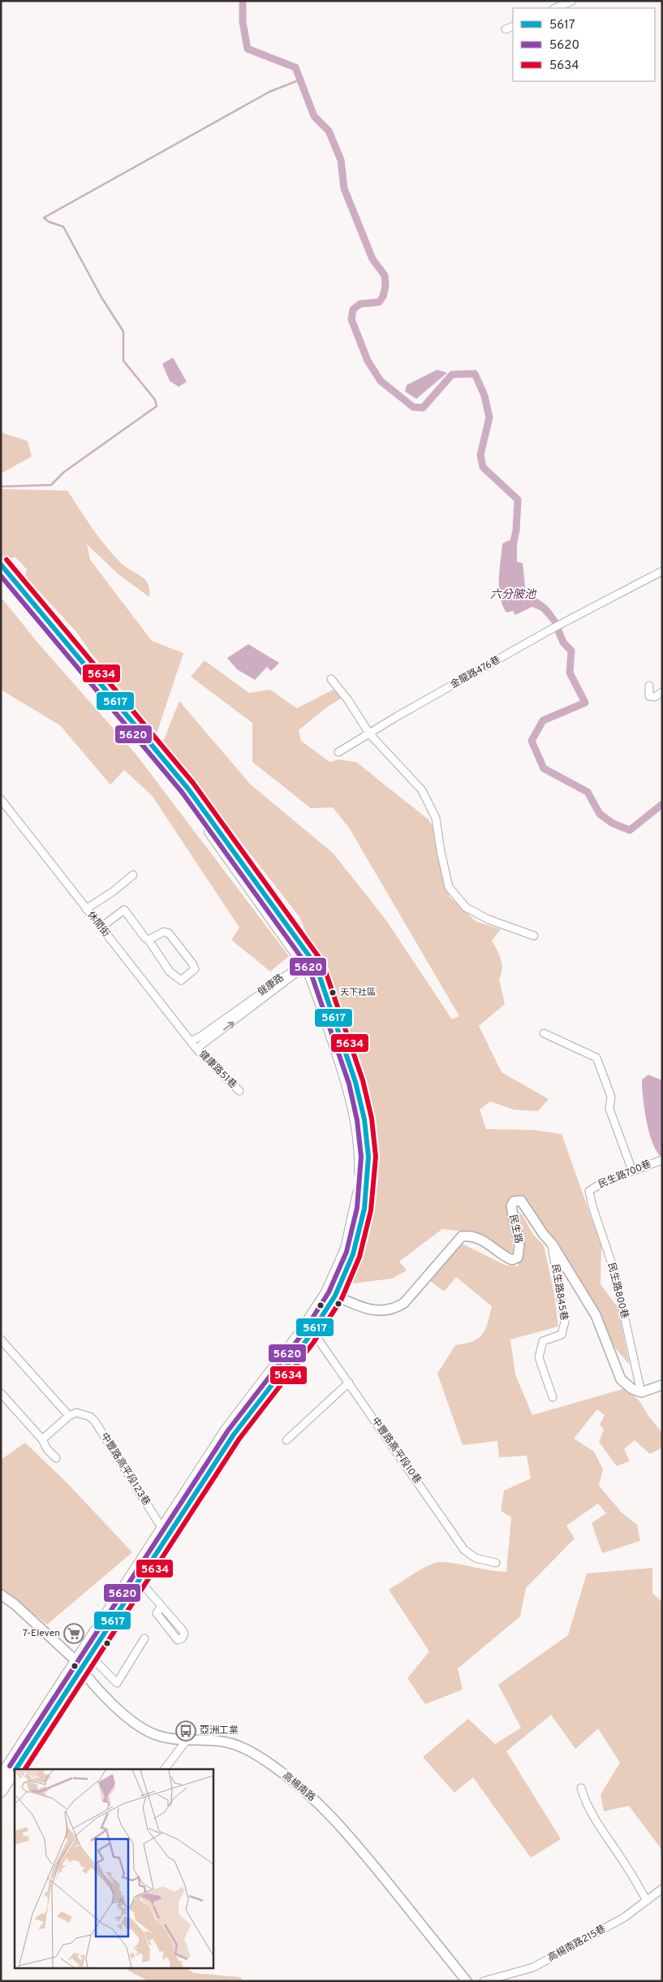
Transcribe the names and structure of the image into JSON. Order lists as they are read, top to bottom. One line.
{"streets":{"street":["金龍路476巷","休閒街","健康路","健康路51巷","民生路700巷","民生路","民生路800巷","民生路845巷","中豐路高平段10巷","中豐路高平段123巷","高楊南路","高楊南路215巷"]},"crossings":[["休閒街","健康路"],["休閒街","健康路51巷"],["健康路","健康路51巷"],["民生路700巷","民生路800巷"],["民生路","民生路800巷"],["民生路","民生路845巷"]],"water":["六分陂池"],"places":{"other":["天下社區"],"supermarket":["7-Eleven"],"bus stop":["亞洲工業"]},"lines":["transit line 5634","transit line 5617","transit line 5620"],"legend":["5617","5620","5634"]}
